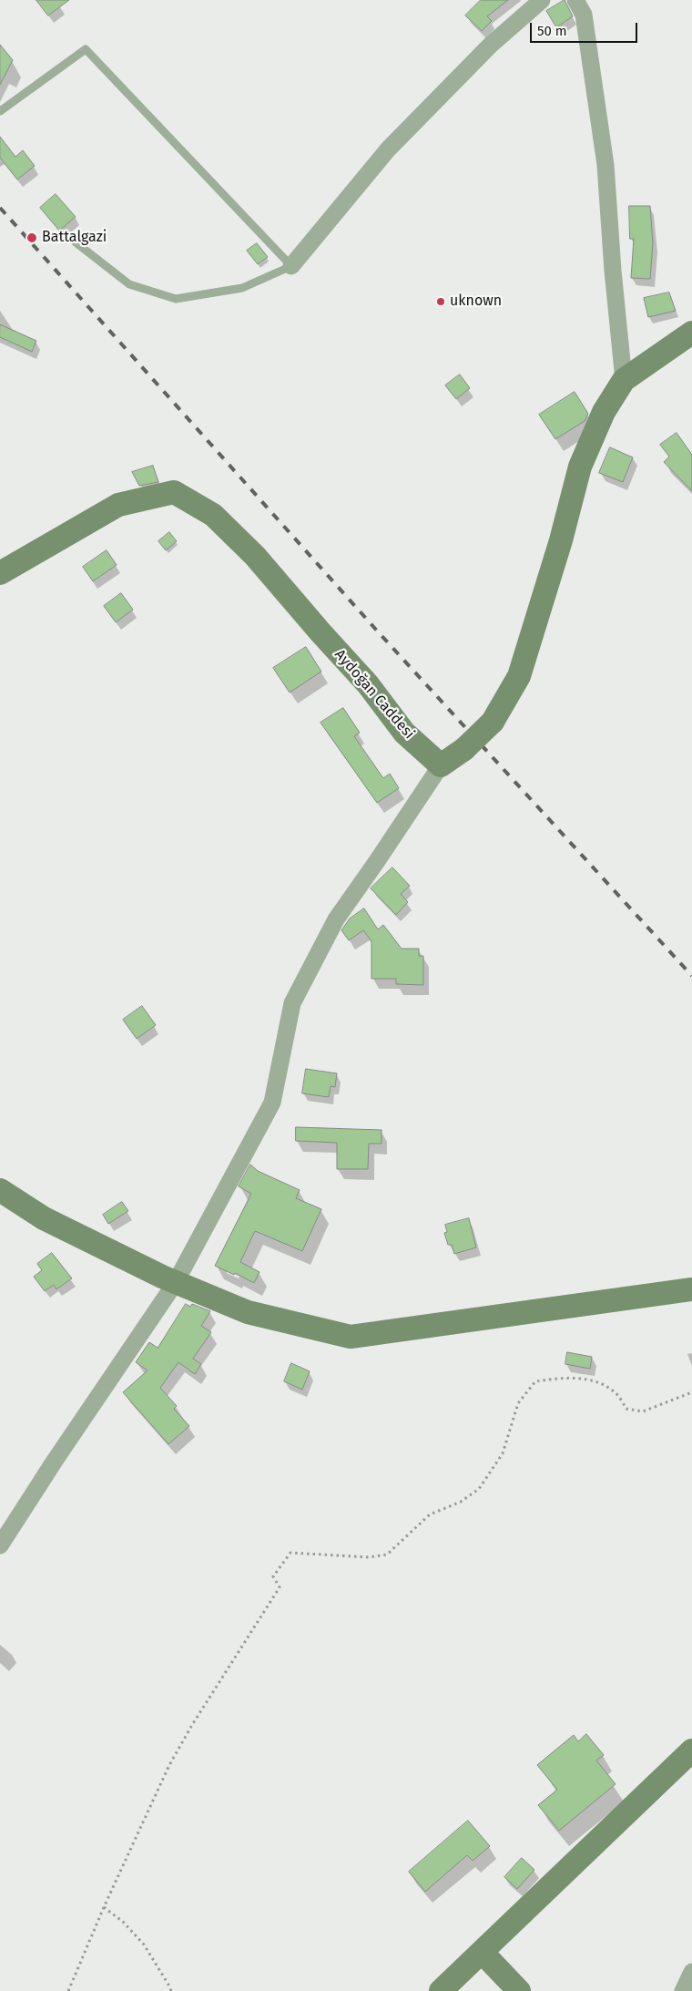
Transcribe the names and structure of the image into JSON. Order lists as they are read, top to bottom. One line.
{"streets":{"street":["Aydoğan Caddesi"]},"places":["Battalgazi","uknown"],"scale_bar":"50 m"}
